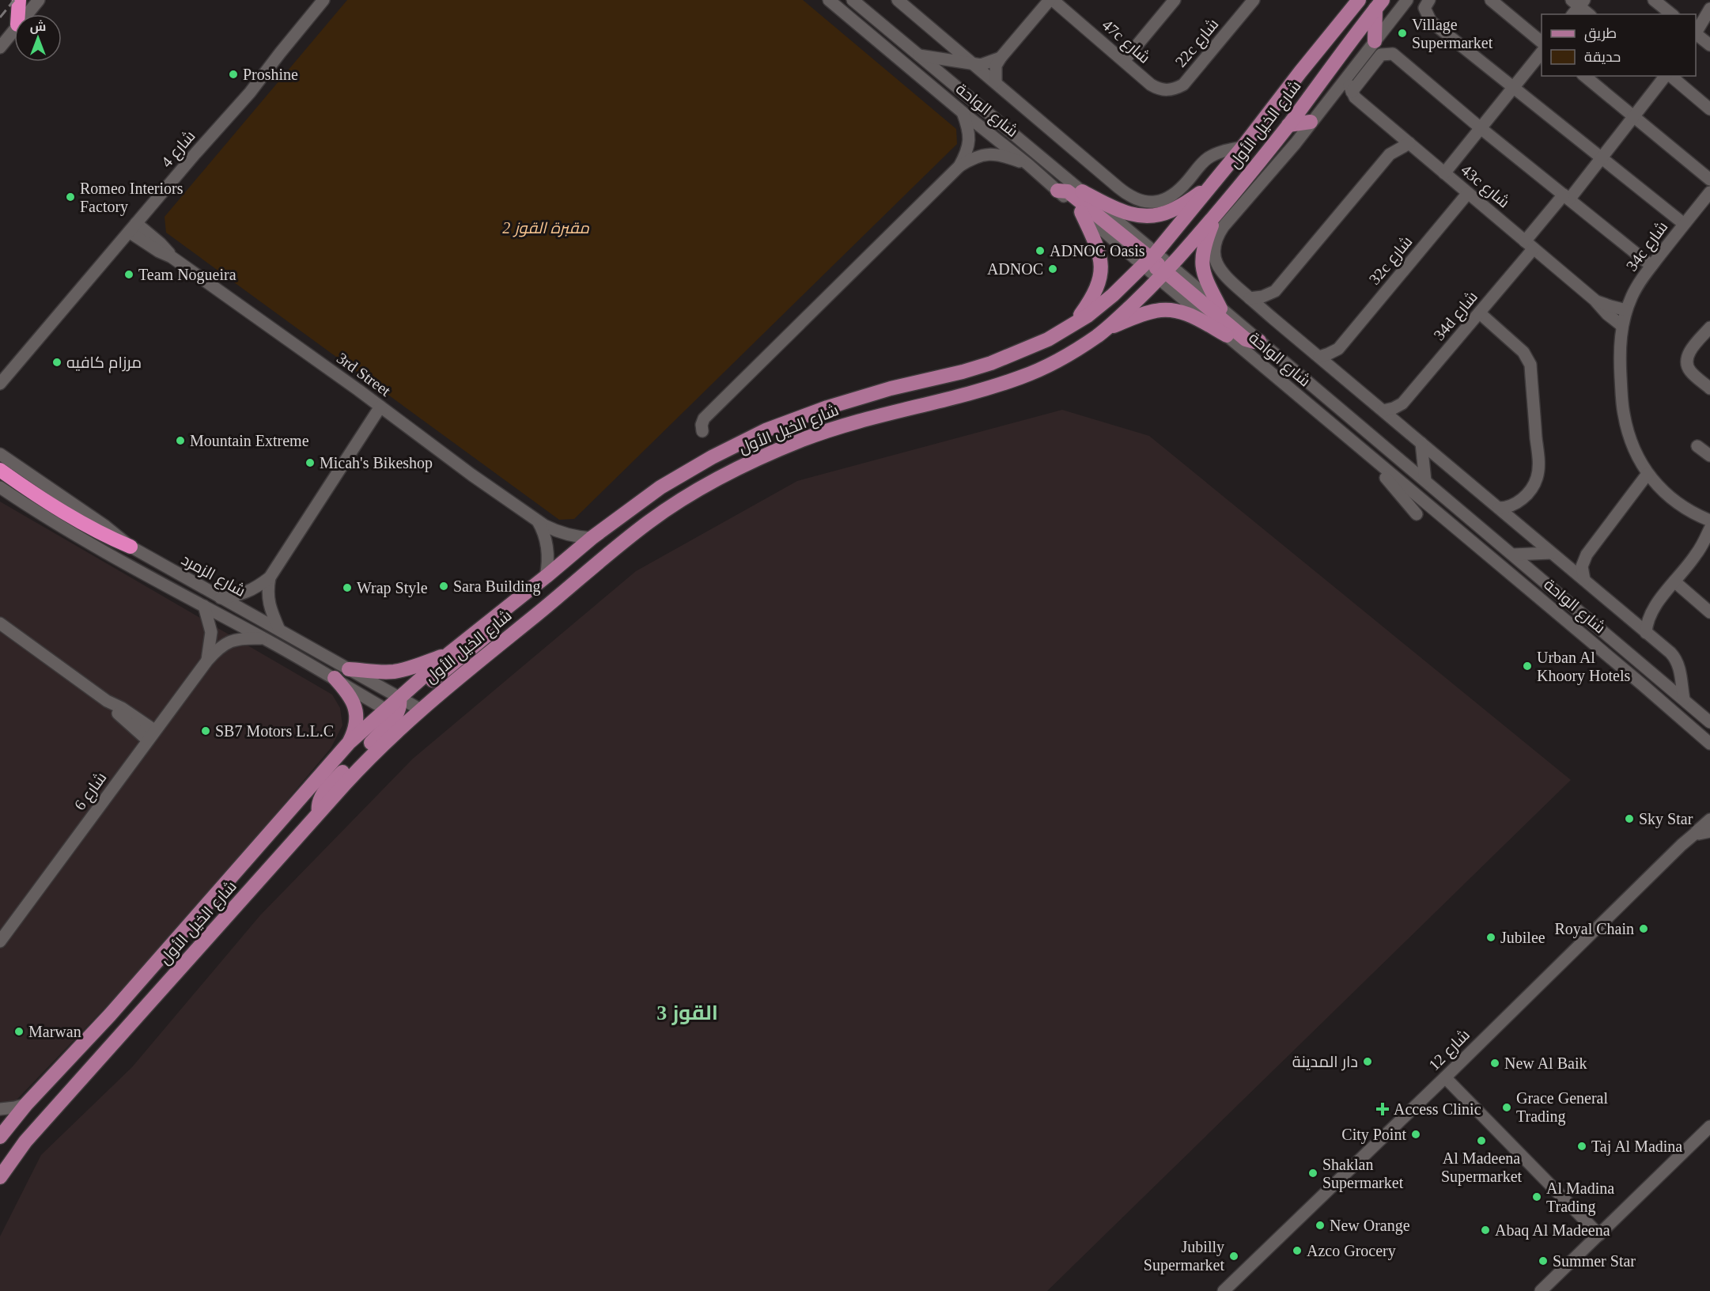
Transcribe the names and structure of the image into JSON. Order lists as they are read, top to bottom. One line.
{"streets":{"main road":["شارع الخيل الأول"],"street":["47c شارع","22c شارع","شارع الواحة","شارع 4","43c شارع","34c شارع","32c شارع","34d شارع","3rd Street","شارع الزمرد","شارع 6","شارع 12"]},"crossings":[["47c شارع","22c شارع"],["شارع الواحة","شارع الخيل الأول"],["شارع الخيل الأول","3rd Street"],["شارع الخيل الأول","شارع الزمرد"],["شارع 4","3rd Street"],["43c شارع","34c شارع"],["43c شارع","32c شارع"],["43c شارع","34d شارع"],["شارع الزمرد","شارع 6"]],"districts":["القوز 3"],"parks":["مقبرة القوز 2"],"places":{"other":["Village Supermarket","Proshine","Romeo Interiors Factory","ADNOC Oasis","ADNOC","Team Nogueira","مرزام كافيه","Mountain Extreme","Micah's Bikeshop","Sara Building","Wrap Style","Urban Al Khoory Hotels","SB7 Motors L.L.C","Sky Star","Royal Chain","Jubilee","Marwan","دار المدينة","New Al Baik","Grace General Trading","City Point","Al Madeena Supermarket","Taj Al Madina","Shaklan Supermarket","Al Madina Trading","New Orange","Abaq Al Madeena","Azco Grocery","Jubilly Supermarket","Summer Star"],"health":["Access Clinic"]},"legend":["طريق","حديقة"],"north":"top"}
